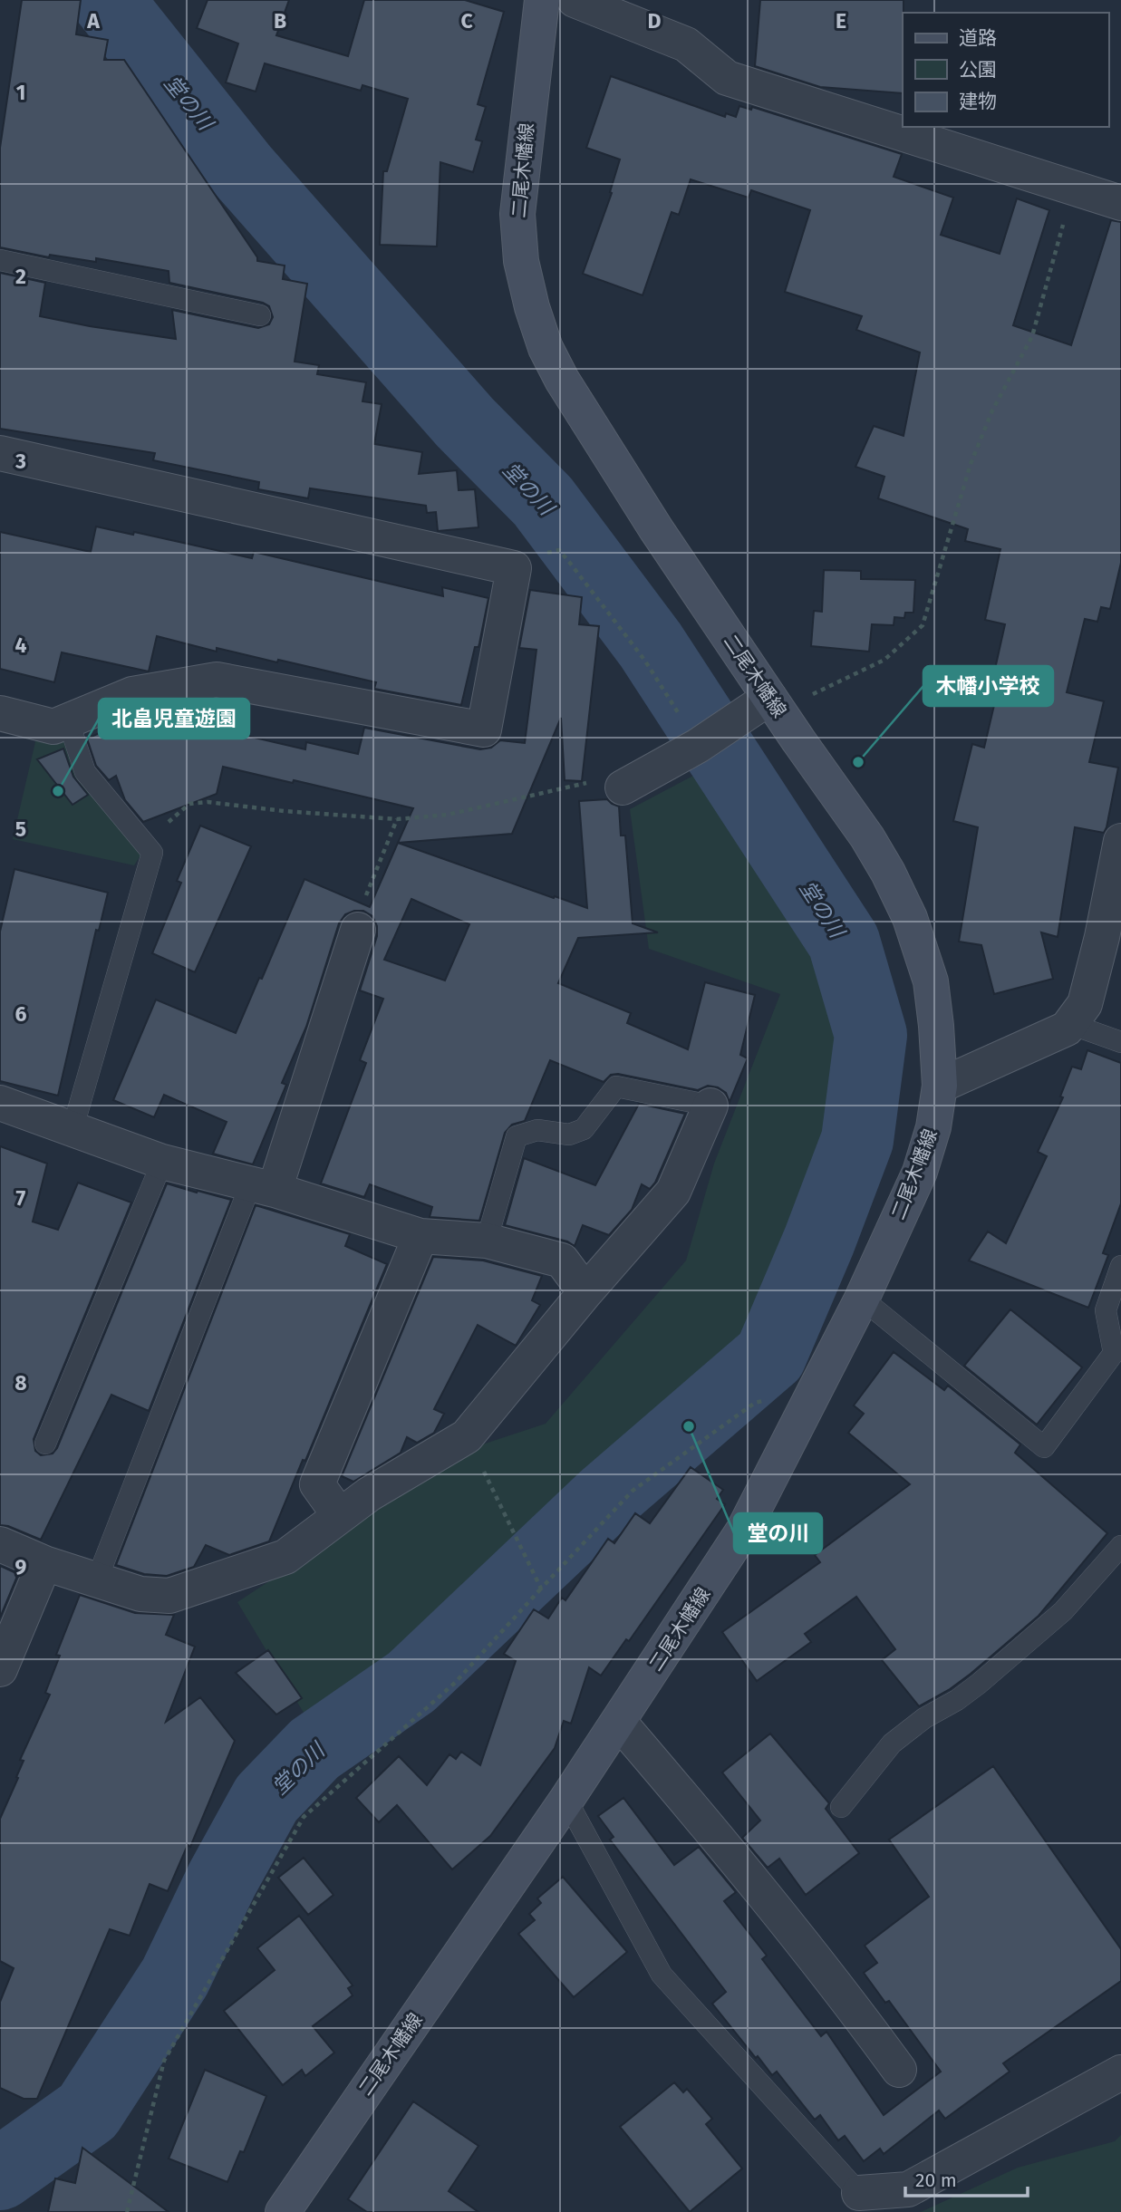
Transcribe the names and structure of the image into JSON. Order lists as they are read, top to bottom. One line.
{"streets":{"main road":["二尾木幡線"]},"water":["堂の川"],"places":["木幡小学校","北畠児童遊園","堂の川"],"legend":["道路","公園","建物"],"scale_bar":"20 m","grid":{"columns":["A","B","C","D","E"],"rows":["1","2","3","4","5","6","7","8","9"]}}
